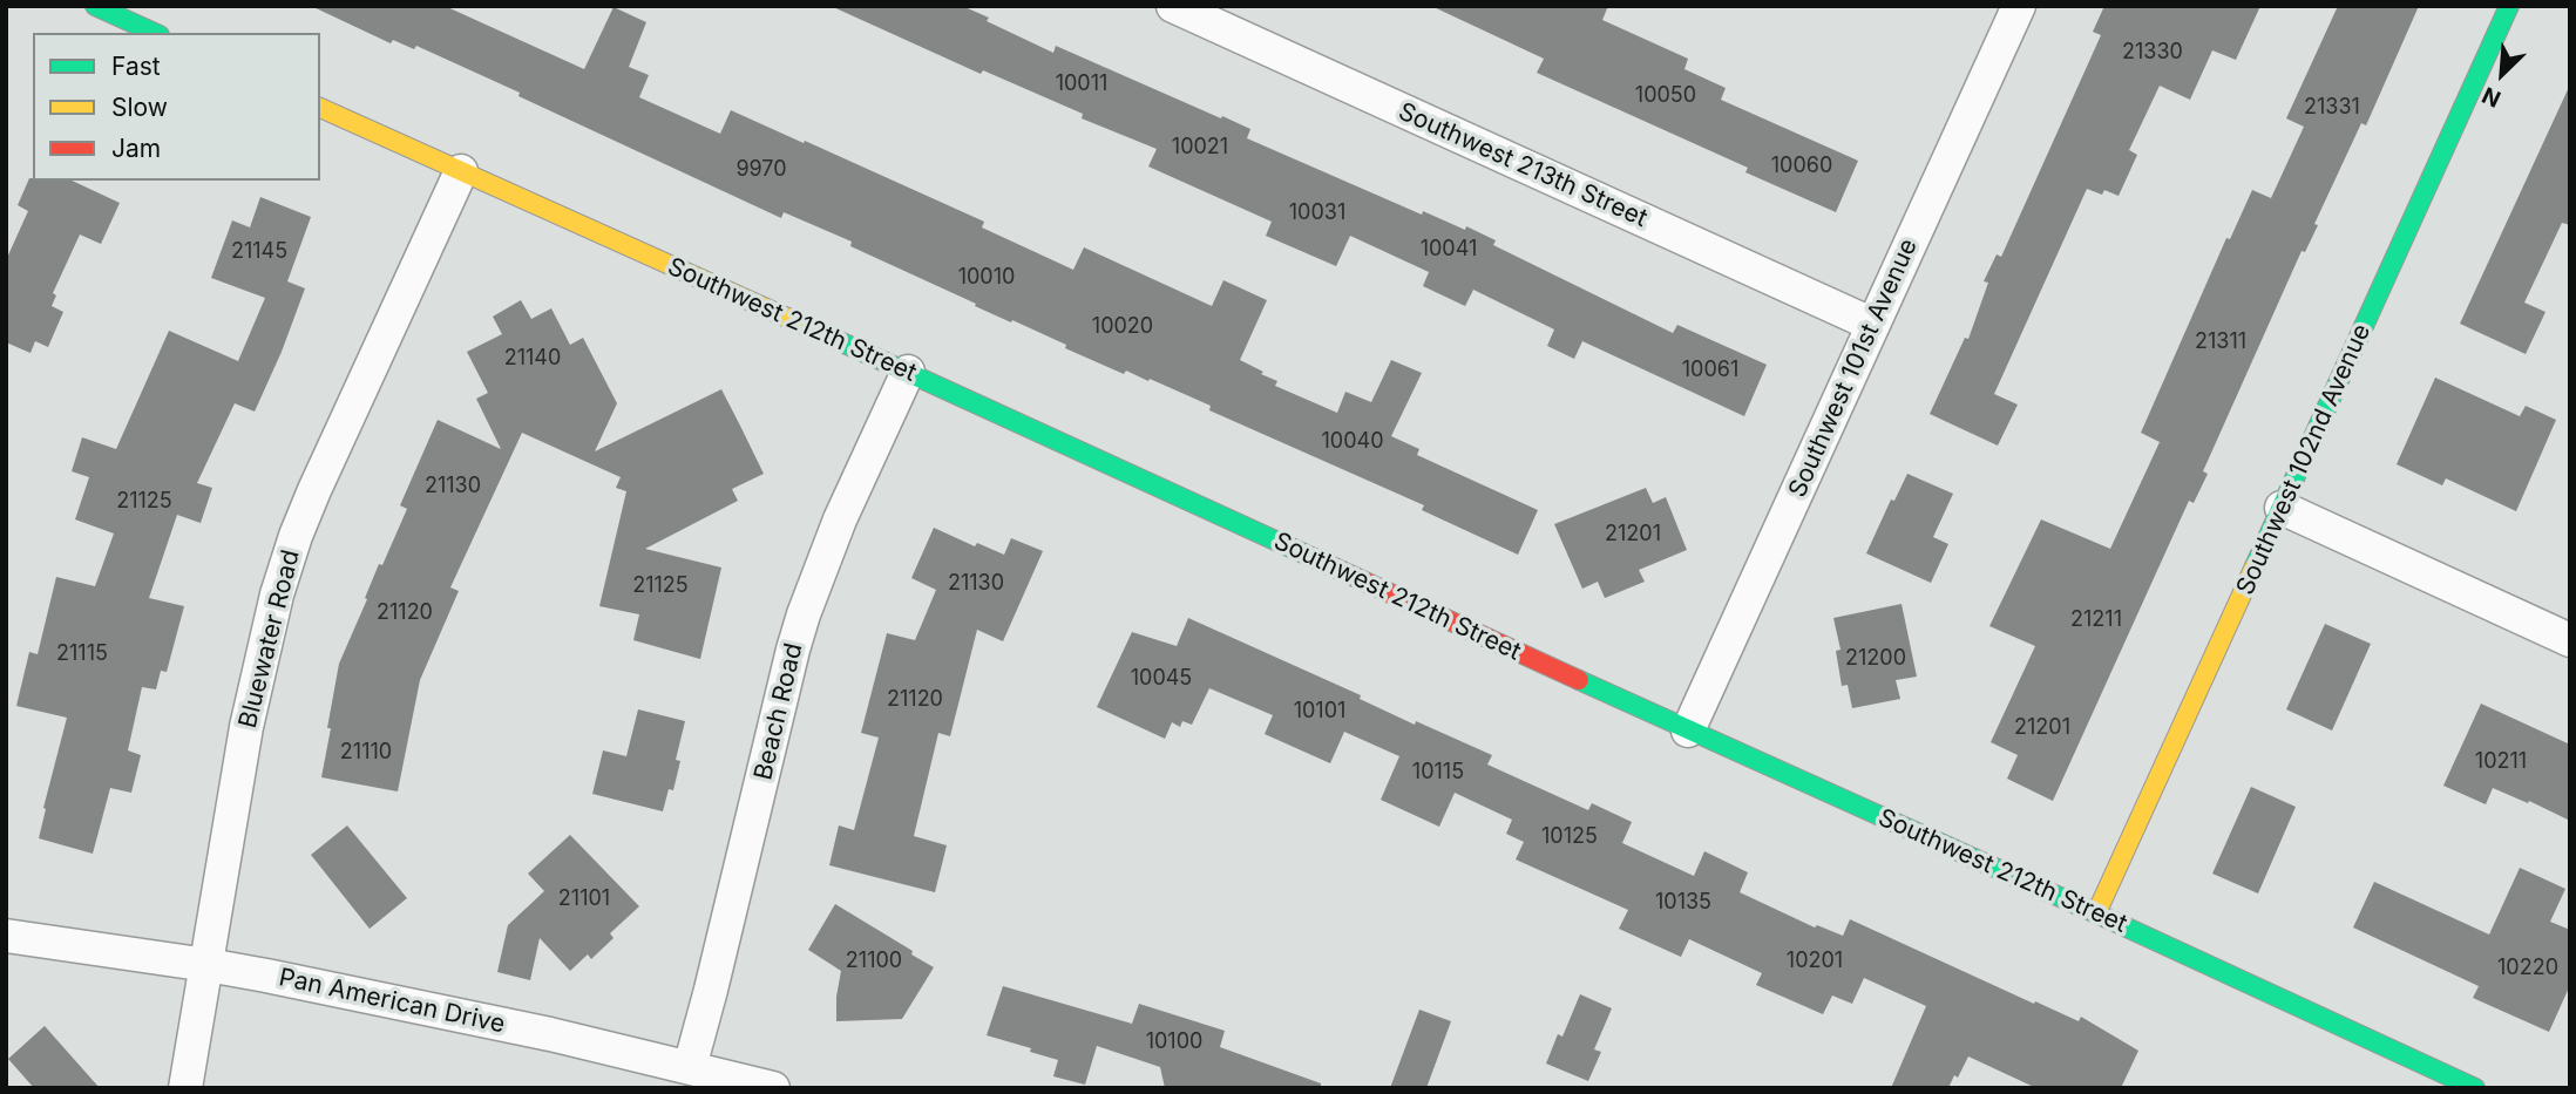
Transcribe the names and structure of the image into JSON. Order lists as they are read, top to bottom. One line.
{"streets":{"street":["Southwest 213th Street","Southwest 212th Street","Southwest 101st Avenue","Southwest 102nd Avenue","Bluewater Road","Beach Road","Pan American Drive"]},"crossings":[["Southwest 213th Street","Southwest 101st Avenue"],["Southwest 212th Street","Southwest 101st Avenue"],["Southwest 212th Street","Southwest 102nd Avenue"],["Southwest 212th Street","Bluewater Road"],["Southwest 212th Street","Beach Road"],["Bluewater Road","Pan American Drive"],["Beach Road","Pan American Drive"]],"house_numbers":["21330","10011","10050","21331","10021","10060","9970","10031","10041","21145","10010","10020","21311","21140","10061","10040","21130","21125","21201","21130","21125","21120","21211","21115","21200","10045","21120","10101","21201","21110","10211","10115","10125","21101","10135","21100","10201","10220","10100"],"legend":["Fast","Slow","Jam"],"north":"bottom left"}
